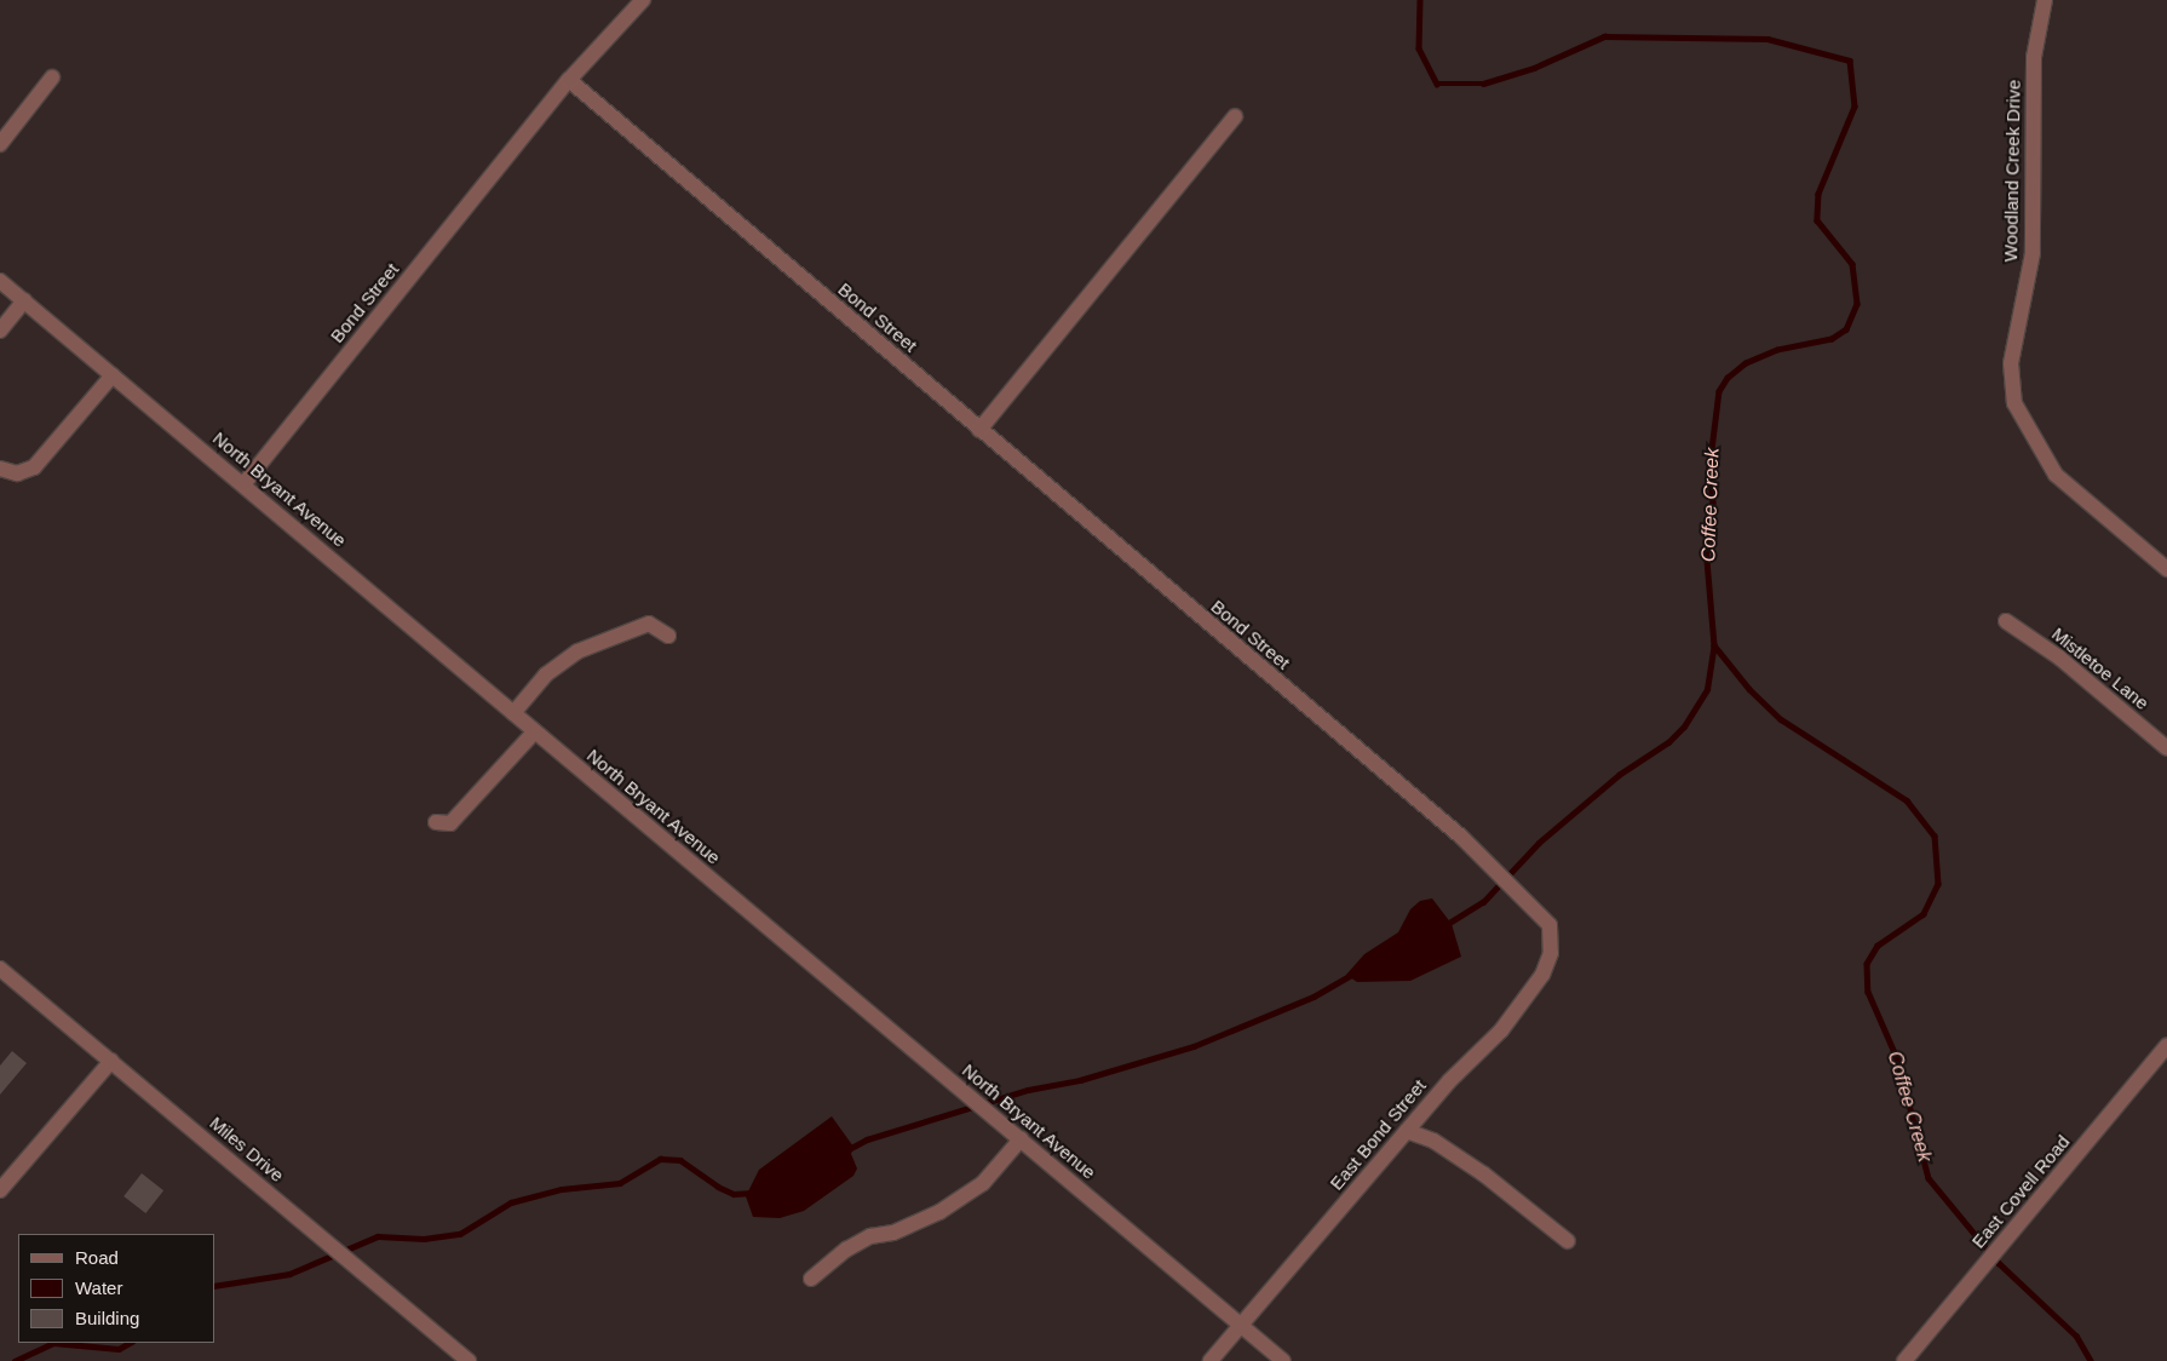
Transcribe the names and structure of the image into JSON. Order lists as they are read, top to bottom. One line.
{"streets":{"street":["Woodland Creek Drive","Bond Street","North Bryant Avenue","Mistletoe Lane","East Bond Street","Miles Drive","East Covell Road"]},"crossings":[["Bond Street","North Bryant Avenue"],["Bond Street","East Bond Street"],["North Bryant Avenue","East Bond Street"]],"water":["Coffee Creek"],"legend":["Road","Water","Building"]}
